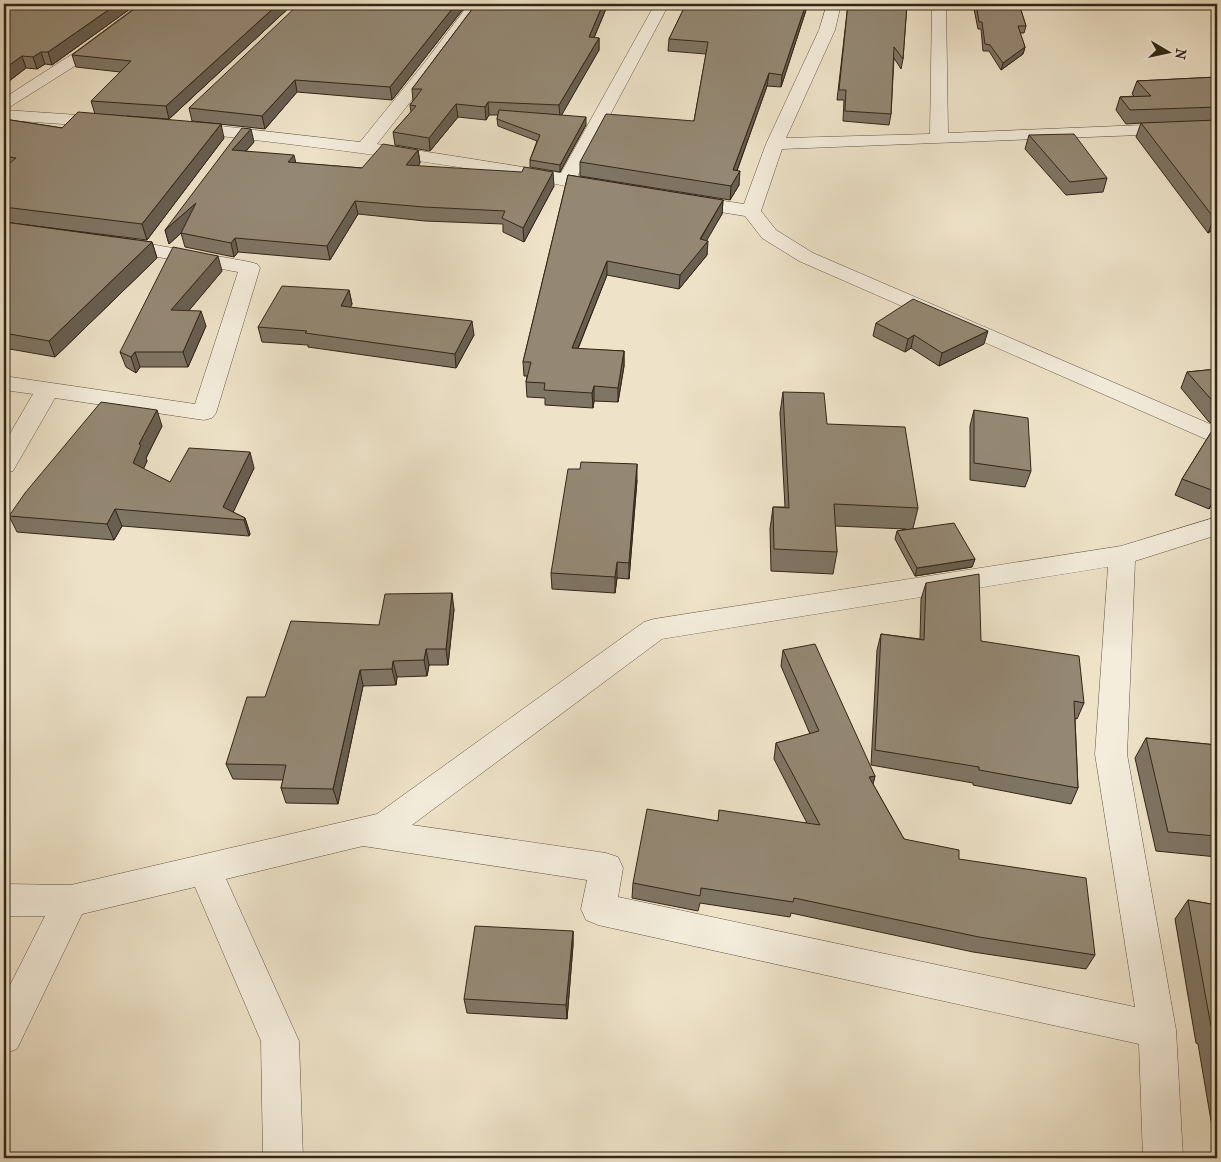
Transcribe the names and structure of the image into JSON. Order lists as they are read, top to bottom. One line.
{"north":"right"}
